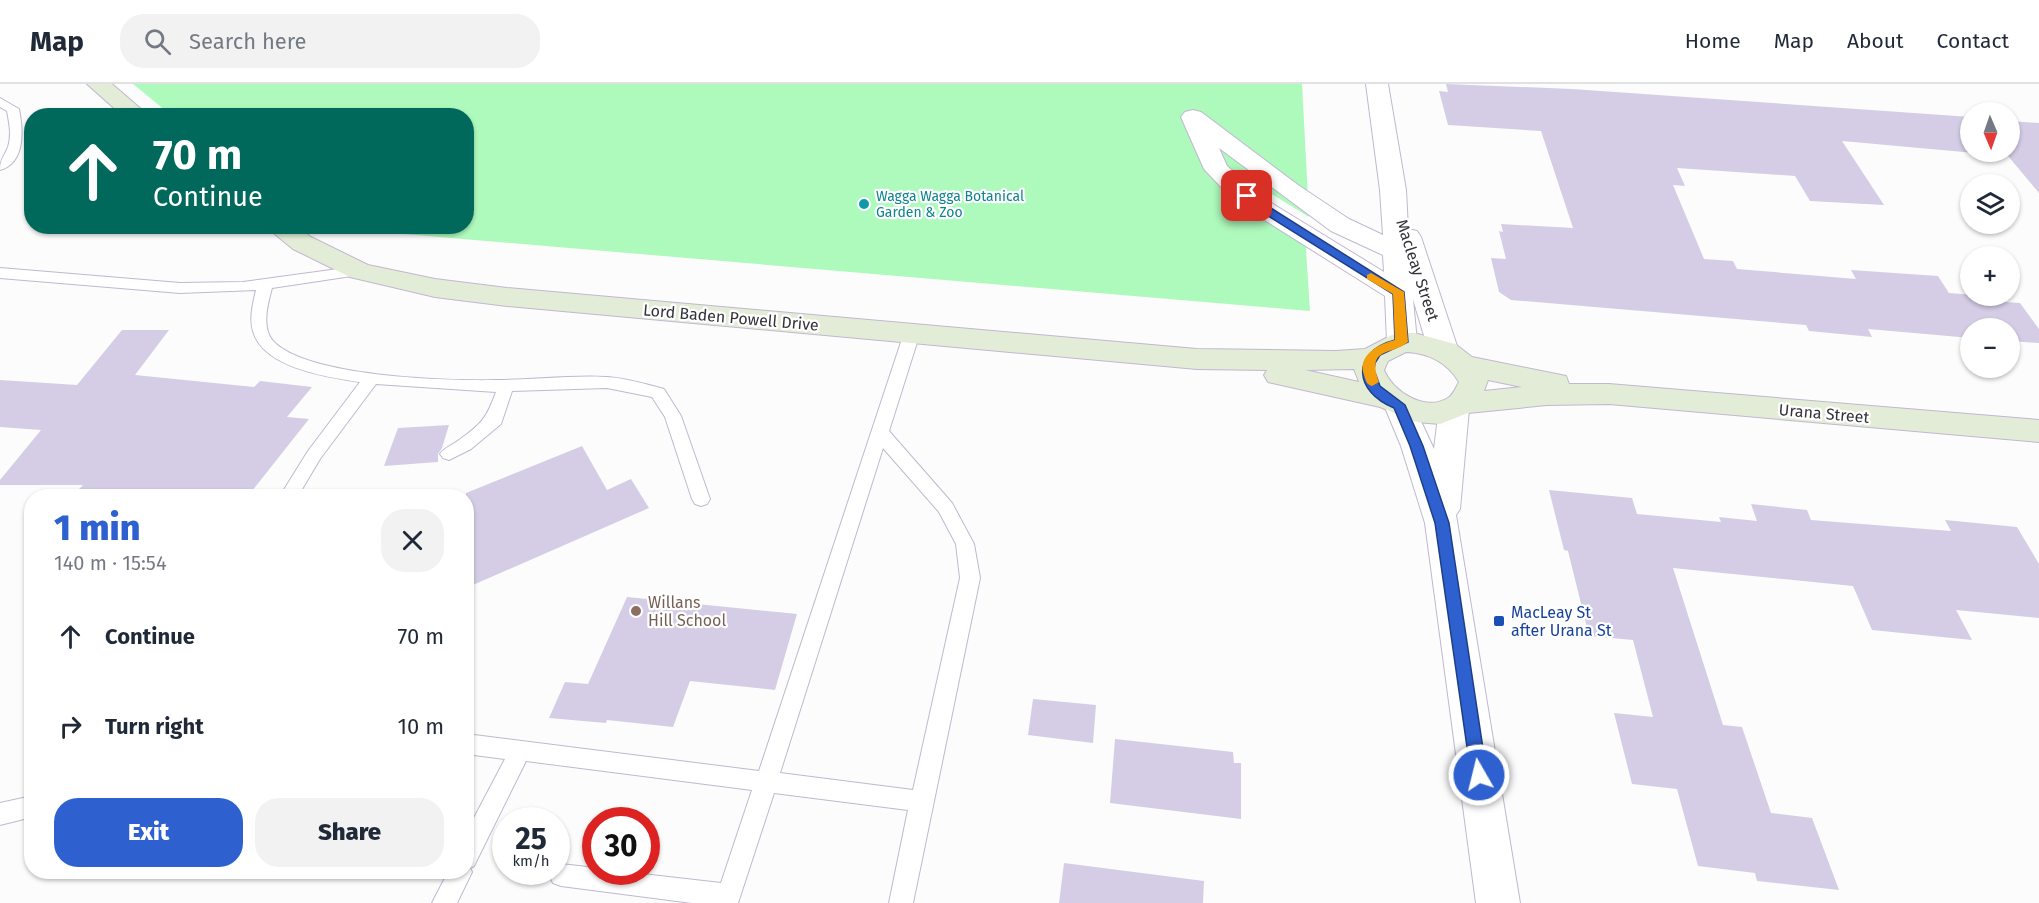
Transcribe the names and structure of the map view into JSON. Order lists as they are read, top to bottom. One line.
{"streets":{"street":["Macleay Street","Lord Baden Powell Drive","Urana Street"]},"crossings":[["Macleay Street","Lord Baden Powell Drive"],["Macleay Street","Urana Street"],["Lord Baden Powell Drive","Urana Street"]],"places":{"other":["Wagga Wagga Botanical Garden & Zoo","Willans Hill School"],"transit":["MacLeay St after Urana St"]},"north":"bottom","page":{"header":"Map","search":"Search here","nav":["Home","Map","About","Contact"],"map_buttons":["+","−"],"turn":["70 m","Continue"],"heading":["1 min","140 m · 15:54"],"list":[{"name":"Continue","value":"70 m"},{"name":"Turn right","value":"10 m"}],"buttons":["Exit","Share"],"speed":"25 km/h","limit":"30"}}
